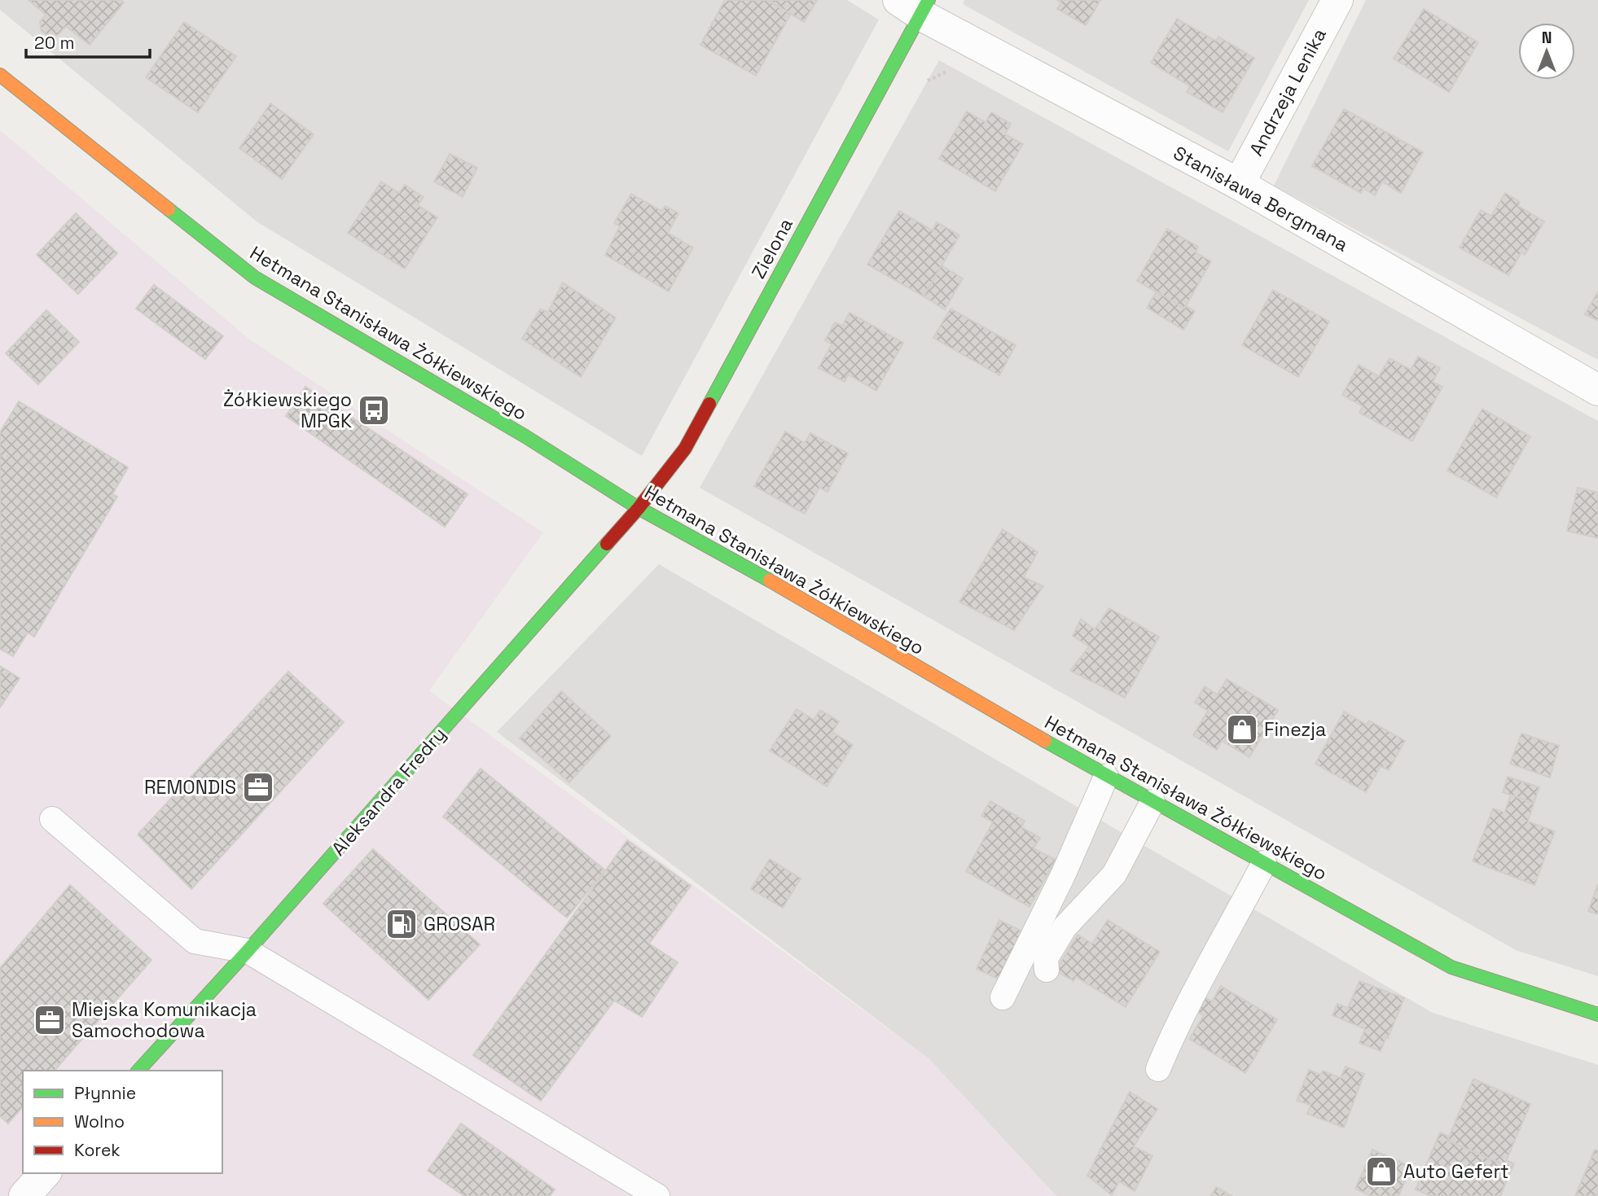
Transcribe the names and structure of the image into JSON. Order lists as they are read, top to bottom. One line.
{"streets":{"street":["Andrzeja Lenika","Stanisława Bergmana","Zielona","Hetmana Stanisława Żółkiewskiego","Aleksandra Fredry"]},"crossings":[["Andrzeja Lenika","Stanisława Bergmana"],["Stanisława Bergmana","Zielona"],["Zielona","Hetmana Stanisława Żółkiewskiego"],["Zielona","Aleksandra Fredry"],["Hetmana Stanisława Żółkiewskiego","Aleksandra Fredry"]],"places":{"bus stop":["Żółkiewskiego MPGK"],"shop":["Finezja","Auto Gefert"],"office":["REMONDIS","Miejska Komunikacja Samochodowa"],"fuel station":["GROSAR"]},"legend":["Płynnie","Wolno","Korek"],"scale_bar":"20 m","north":"top"}
